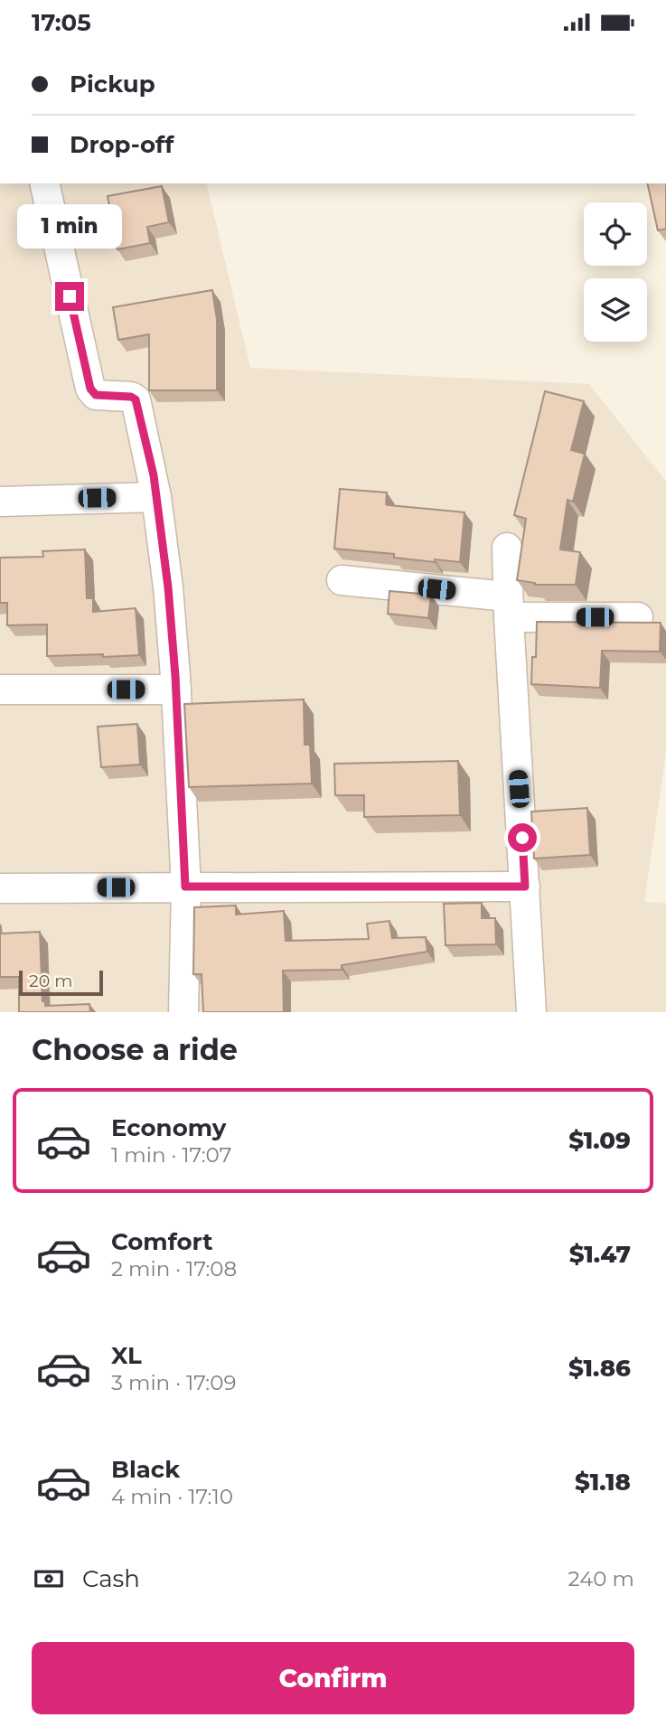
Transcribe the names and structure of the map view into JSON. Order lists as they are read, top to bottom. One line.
{"scale_bar":"20 m","page":{"status":"17:05","banner":["Pickup","Drop-off"],"bubble":"1 min","scale":"20 m","heading":"Choose a ride","list":[{"name":"Economy","note":"1 min · 17:07","value":"$1.09"},{"name":"Comfort","note":"2 min · 17:08","value":"$1.47"},{"name":"XL","note":"3 min · 17:09","value":"$1.86"},{"name":"Black","note":"4 min · 17:10","value":"$1.18"}],"pay":["Cash","240 m"],"buttons":"Confirm"}}
